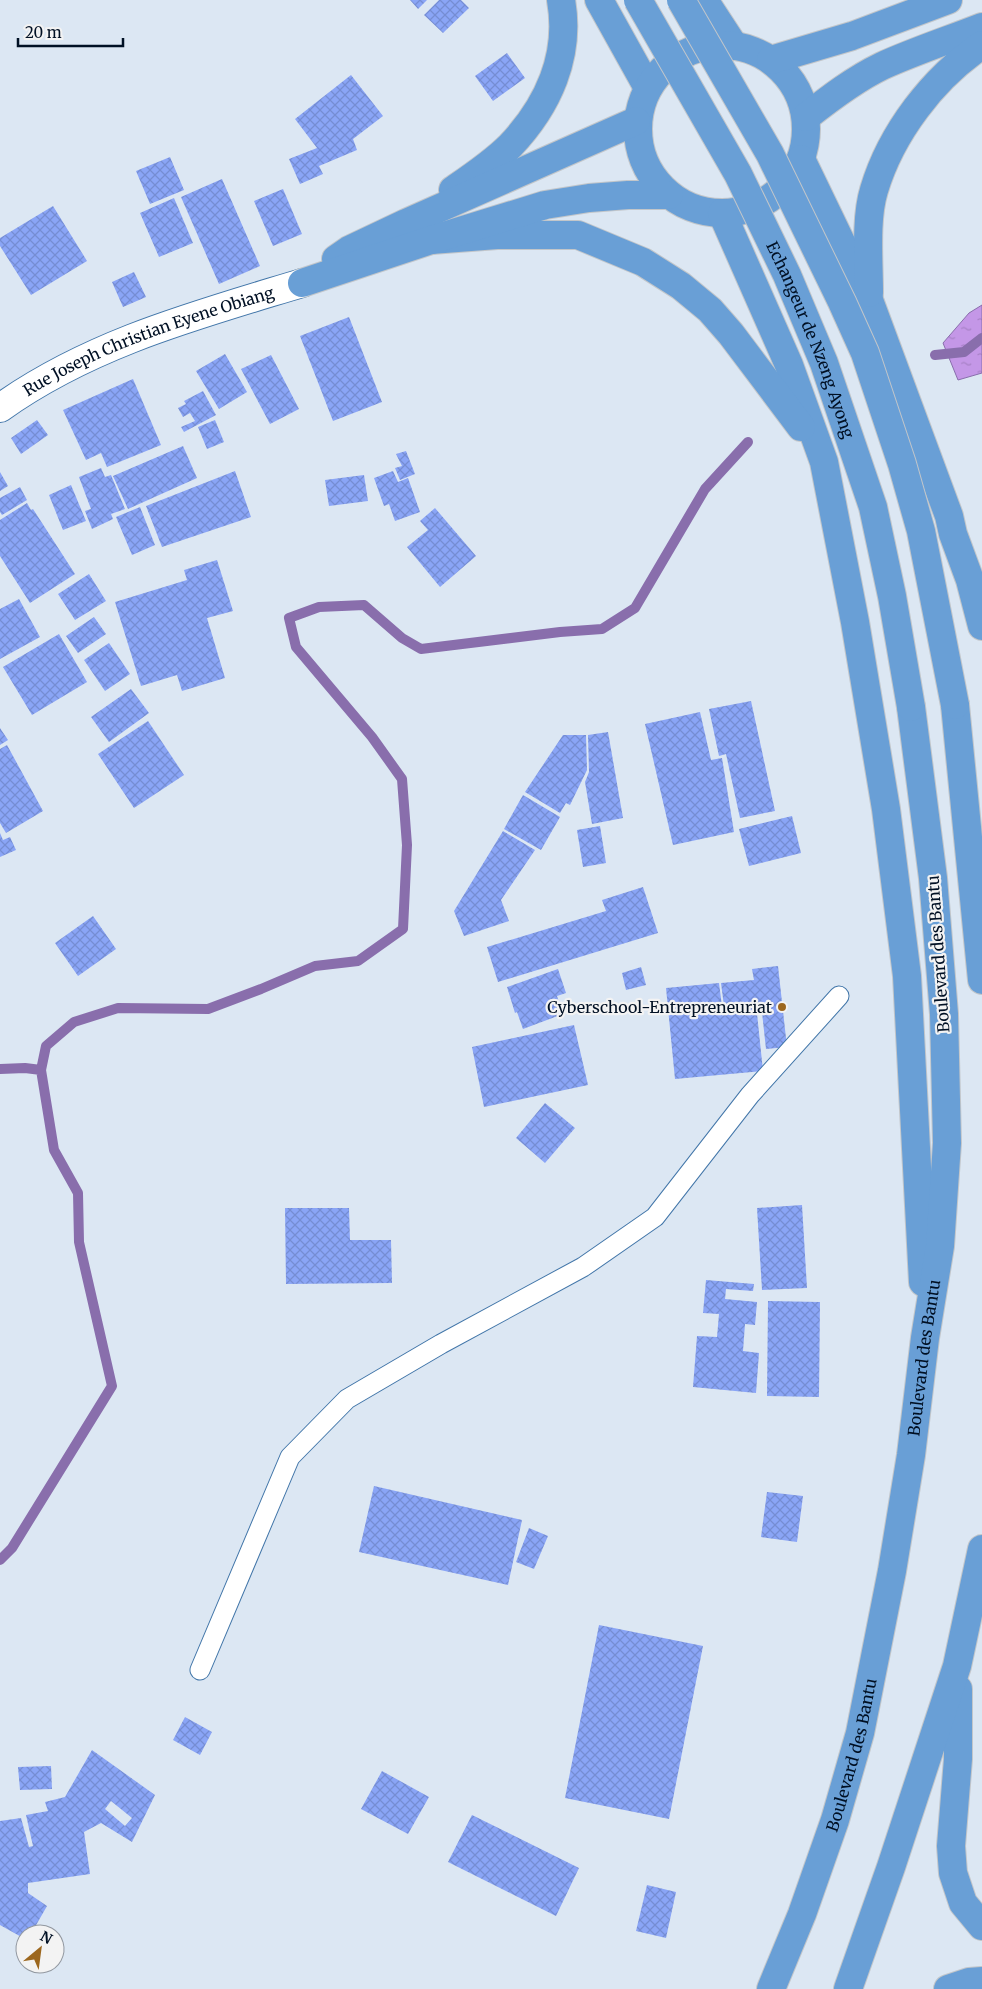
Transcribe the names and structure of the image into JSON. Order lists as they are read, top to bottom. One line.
{"streets":{"highway":["Echangeur de Nzeng Ayong","Boulevard des Bantu"],"street":["Rue Joseph Christian Eyene Obiang"]},"crossings":[["Echangeur de Nzeng Ayong","Boulevard des Bantu"]],"places":["Cyberschool-Entrepreneuriat"],"scale_bar":"20 m","north":"top right"}
